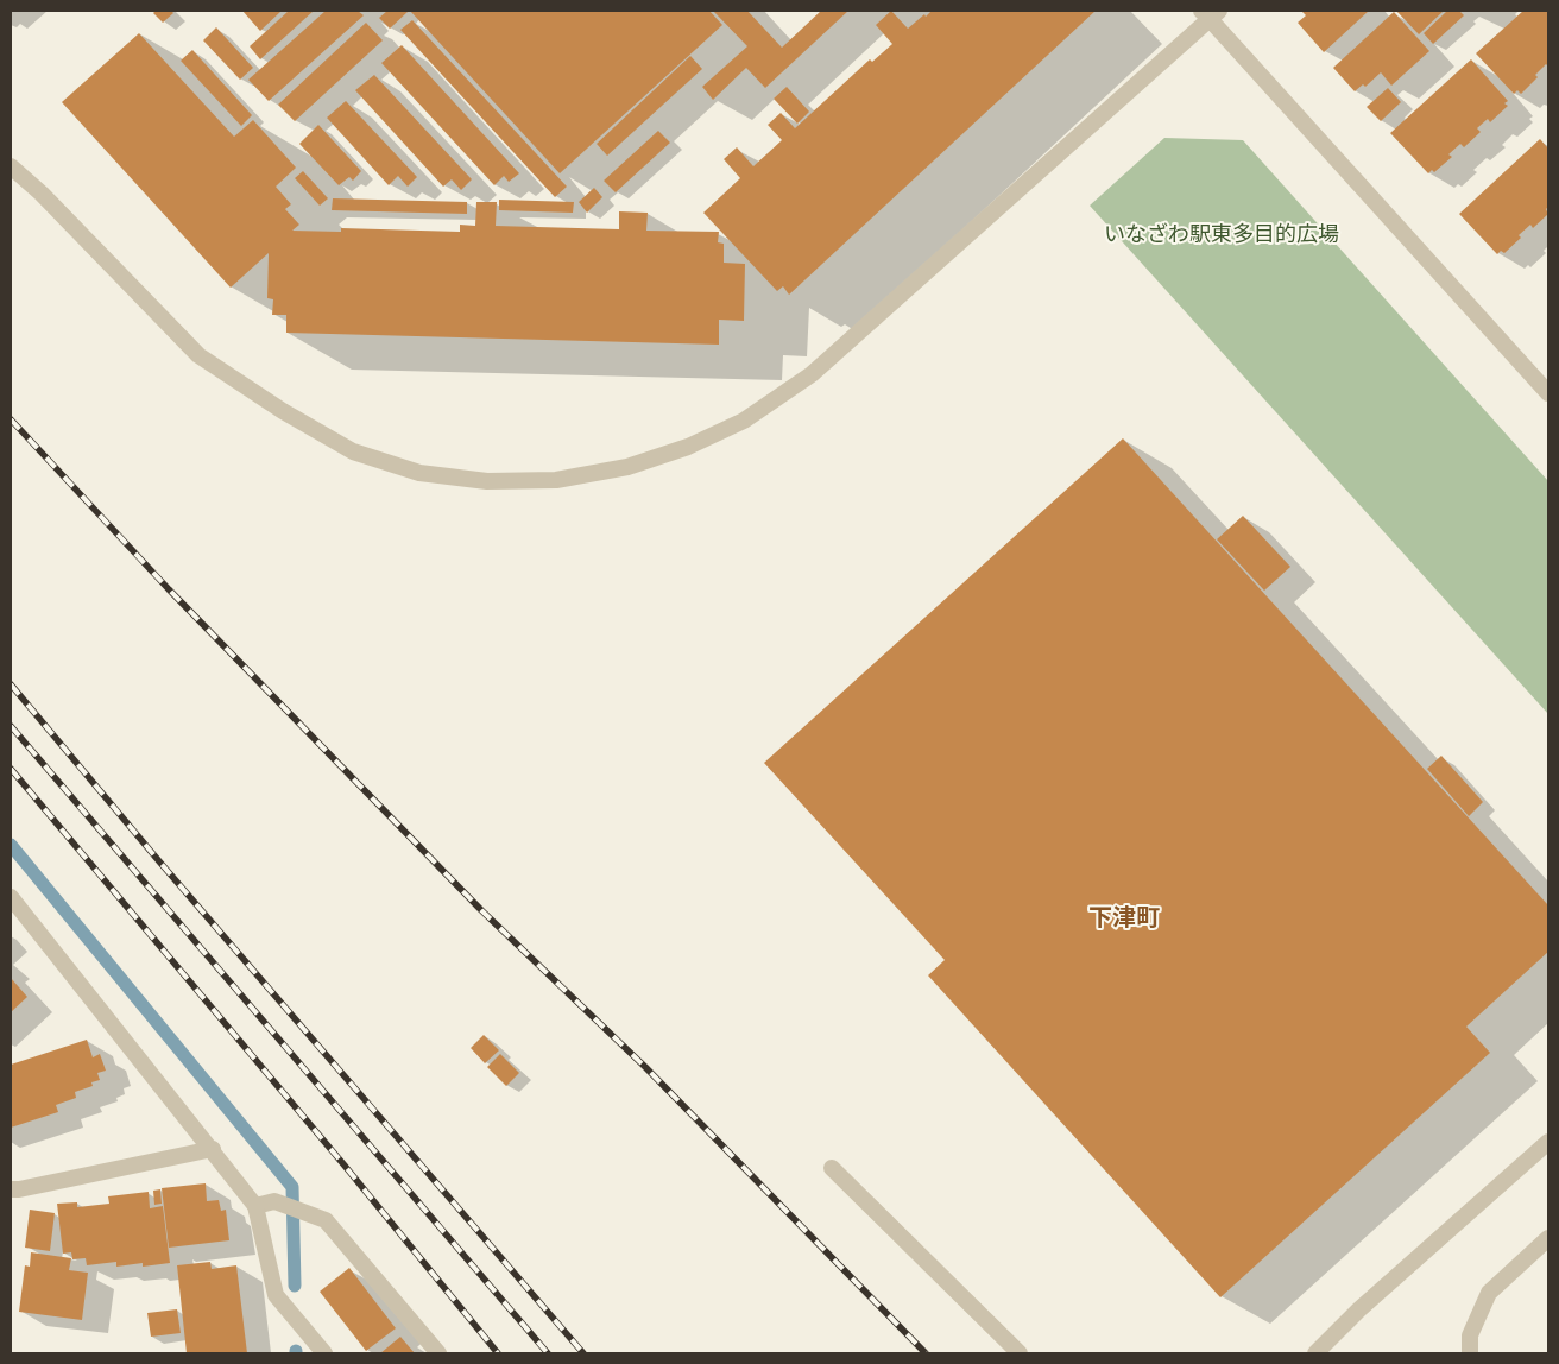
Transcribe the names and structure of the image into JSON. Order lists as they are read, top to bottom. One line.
{"districts":["下津町"],"parks":["いなざわ駅東多目的広場"]}
